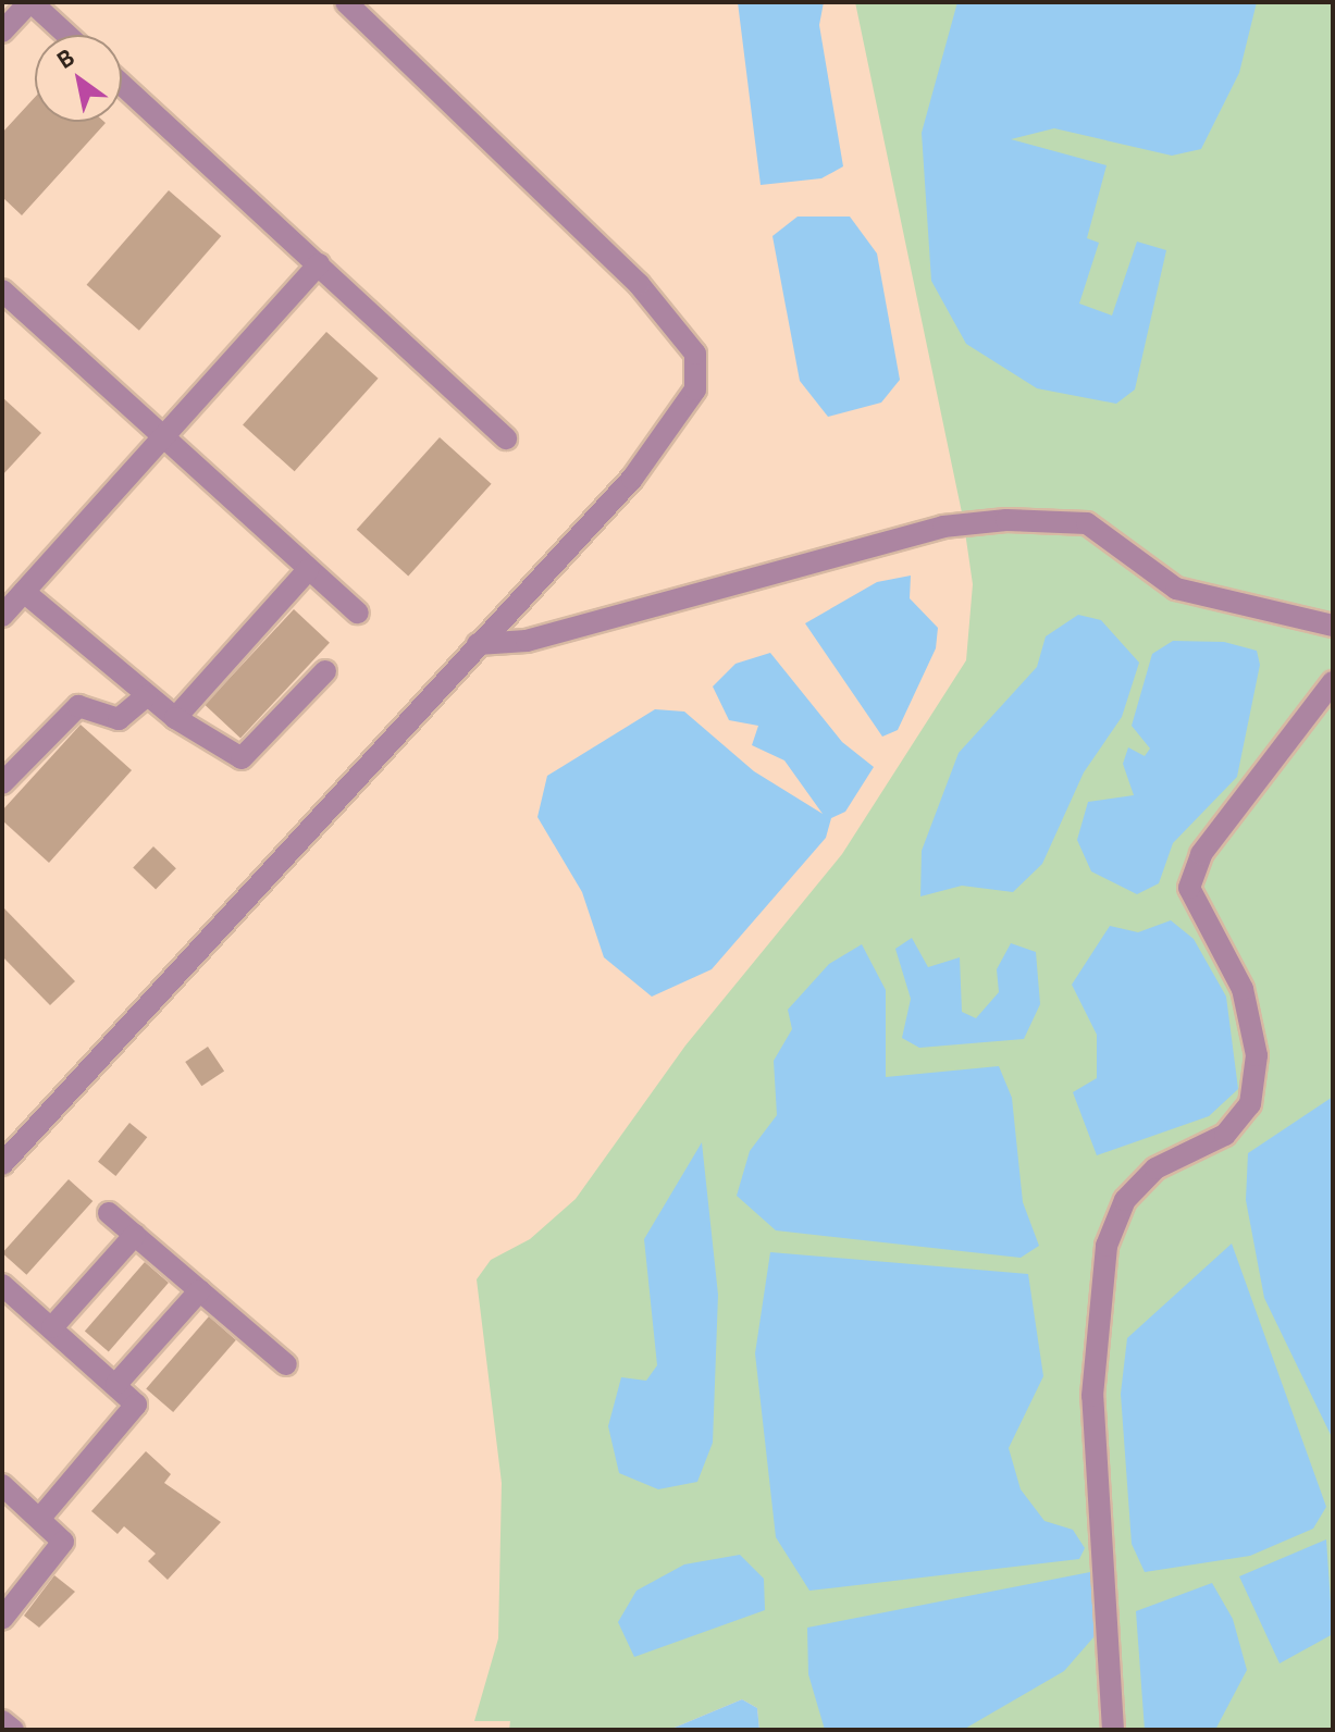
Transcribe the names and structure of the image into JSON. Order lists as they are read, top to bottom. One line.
{"north":"top left"}
